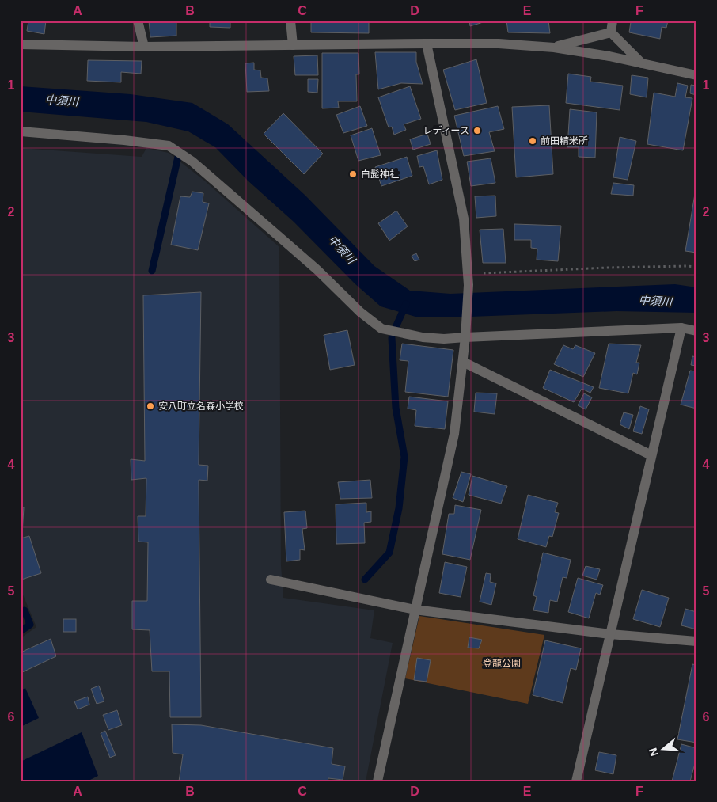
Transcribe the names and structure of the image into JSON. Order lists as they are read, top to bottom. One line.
{"water":["中須川"],"parks":["登龍公園"],"places":["レディース","前田精米所","白髭神社","安八町立名森小学校"],"north":"left","grid":{"columns":["A","B","C","D","E","F"],"rows":["1","2","3","4","5","6"]}}
